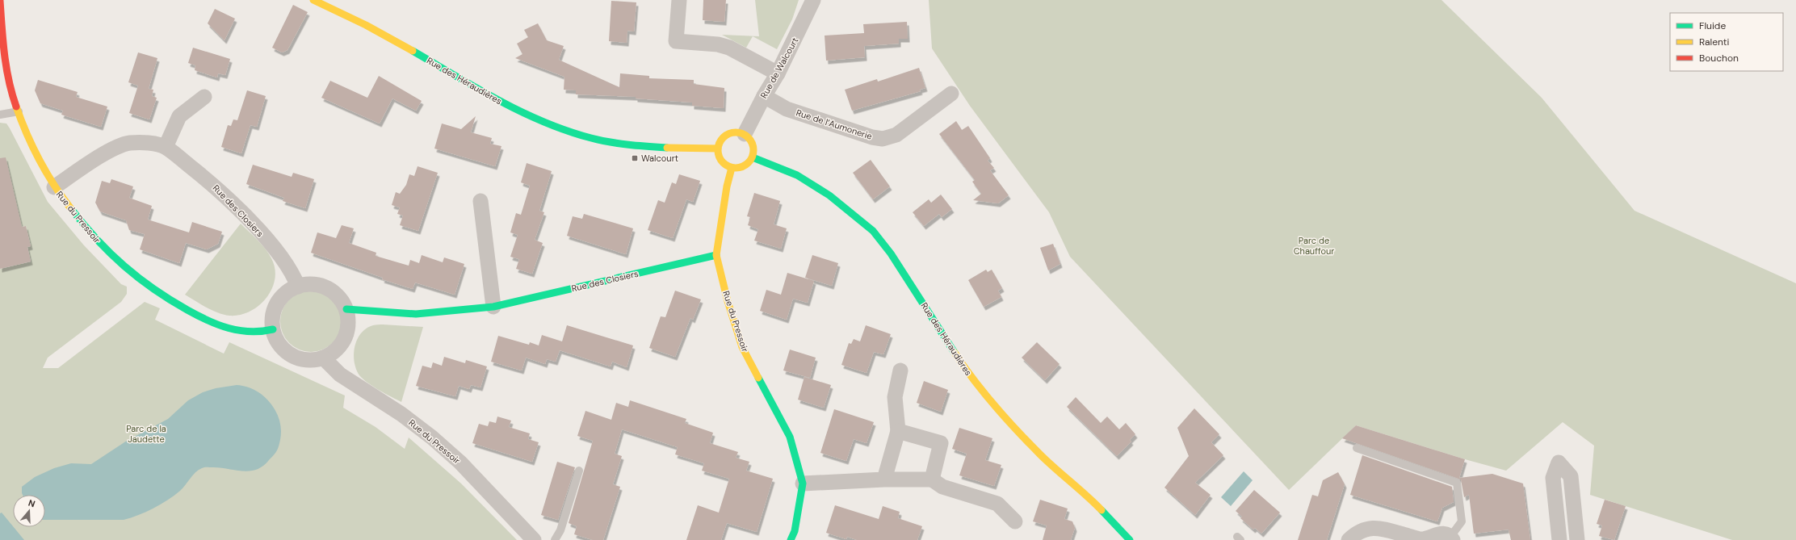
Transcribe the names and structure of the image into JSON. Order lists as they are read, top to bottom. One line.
{"streets":{"street":["Rue de Walcourt","Rue des Héraudières","Rue de l’Aumonerie","Rue des Closiers","Rue du Pressoir"]},"crossings":[["Rue de Walcourt","Rue des Héraudières"],["Rue de Walcourt","Rue de l’Aumonerie"],["Rue de Walcourt","Rue du Pressoir"],["Rue des Héraudières","Rue du Pressoir"],["Rue des Closiers","Rue du Pressoir"]],"parks":["Parc de Chauffour","Parc de la Jaudette"],"places":{"transit":["Walcourt"]},"legend":["Fluide","Ralenti","Bouchon"],"north":"top"}
